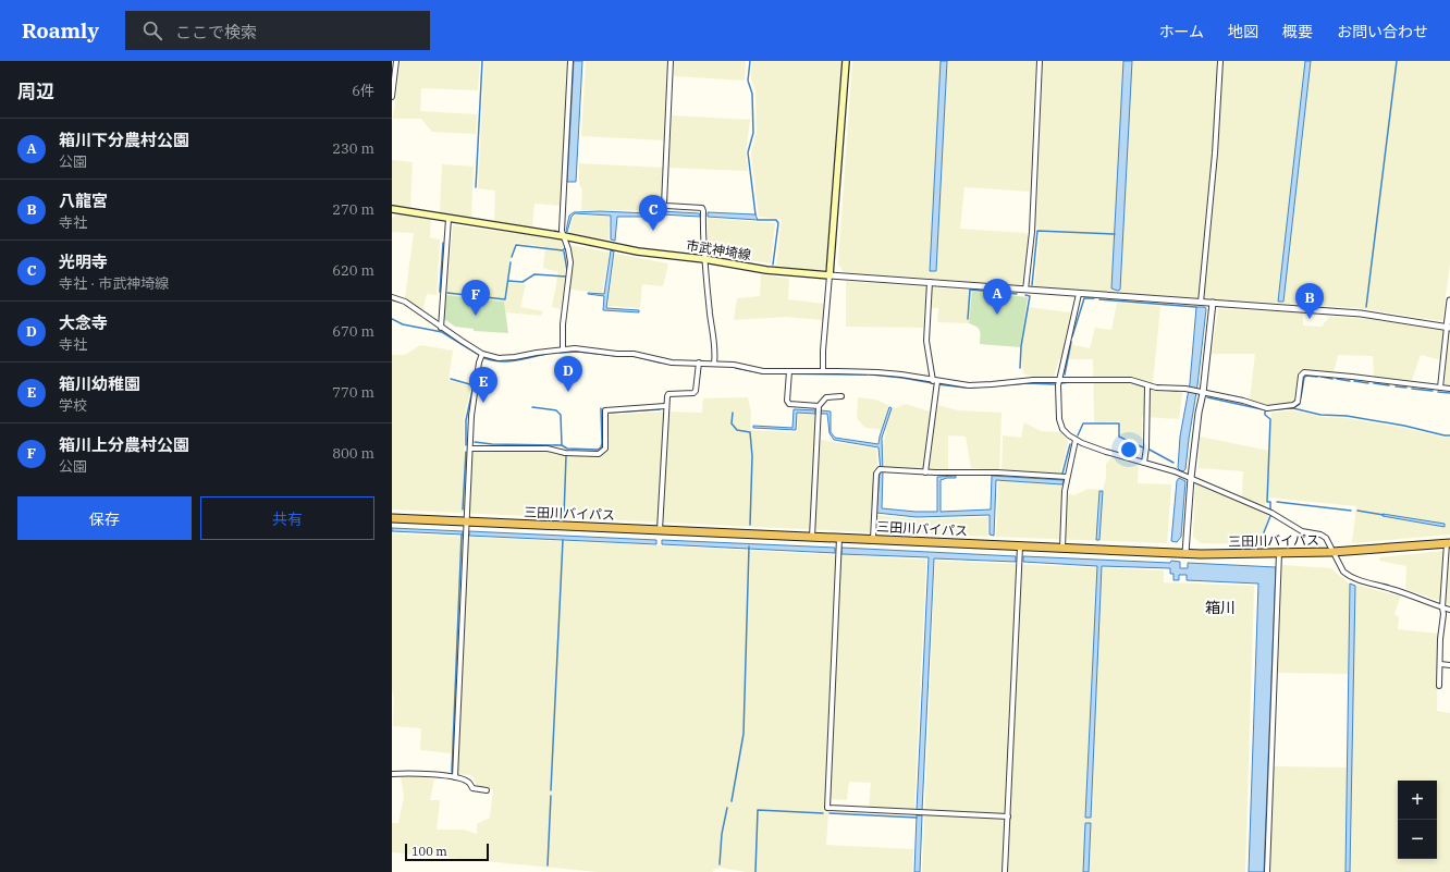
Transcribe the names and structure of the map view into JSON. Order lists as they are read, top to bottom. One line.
{"streets":{"highway":["三田川バイパス"],"main road":["市武神埼線"]},"districts":["箱川"],"scale_bar":"100 m","page":{"header":"Roamly","search":"ここで検索","nav":["ホーム","地図","概要","お問い合わせ"],"heading":["周辺","6件"],"list":[{"mark":"A","name":"箱川下分農村公園","note":"公園","value":"230 m"},{"mark":"B","name":"八龍宮","note":"寺社","value":"270 m"},{"mark":"C","name":"光明寺","note":"寺社 · 市武神埼線","value":"620 m"},{"mark":"D","name":"大念寺","note":"寺社","value":"670 m"},{"mark":"E","name":"箱川幼稚園","note":"学校","value":"770 m"},{"mark":"F","name":"箱川上分農村公園","note":"公園","value":"800 m"}],"pins":["C","A","F","B","D","E"],"buttons":["保存","共有"],"map_buttons":["+","−"],"scale":"100 m"}}
